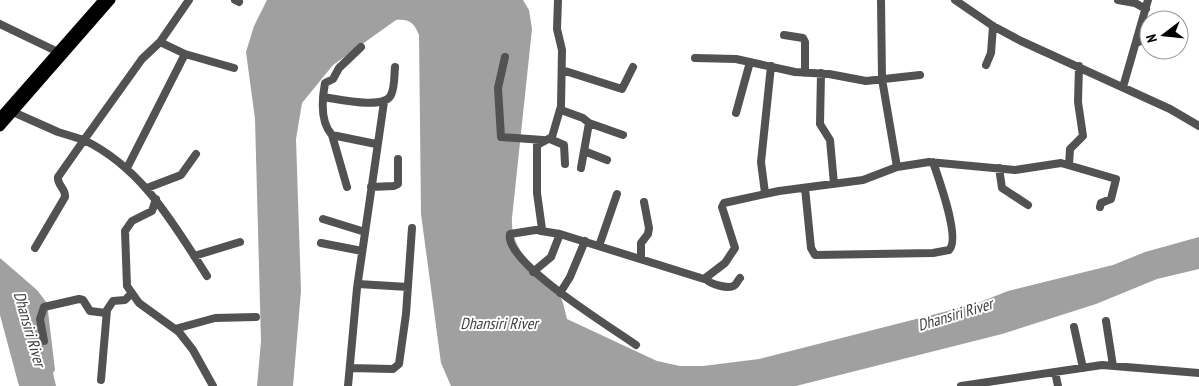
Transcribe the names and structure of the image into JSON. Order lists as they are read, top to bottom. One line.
{"water":["Dhansiri River"],"north":"left"}
